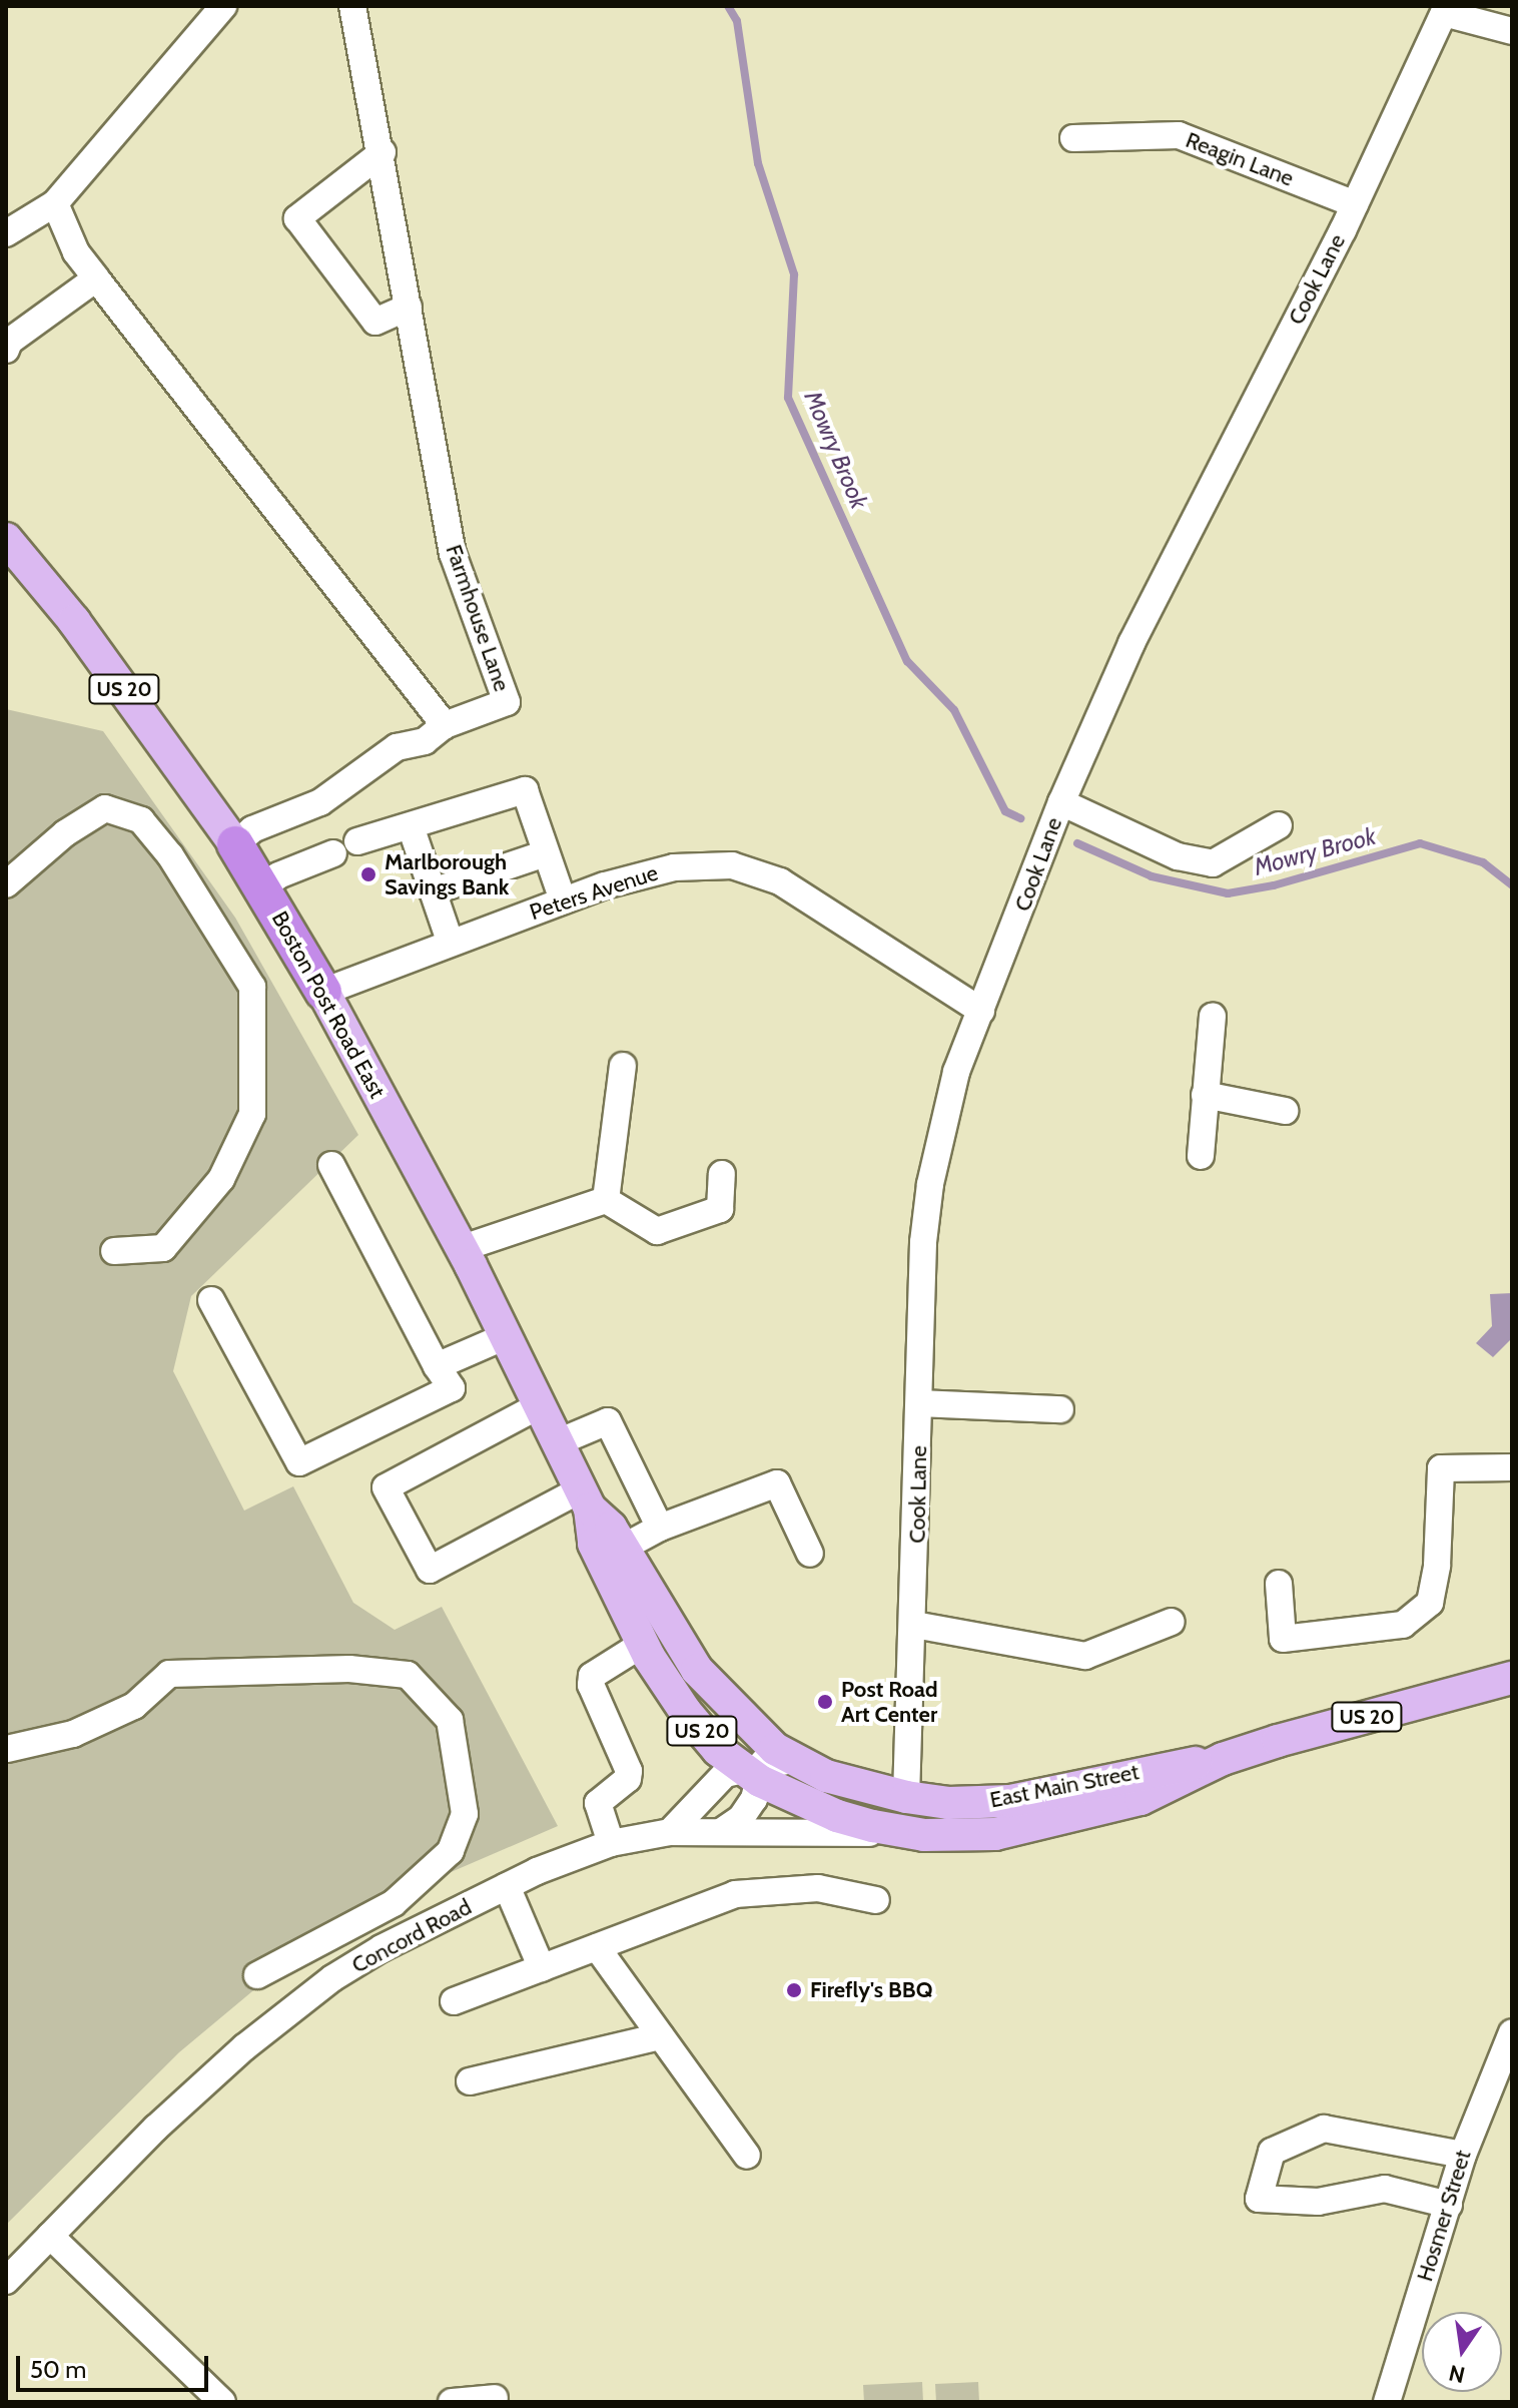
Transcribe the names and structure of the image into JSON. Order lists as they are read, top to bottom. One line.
{"streets":{"highway":["US 20","Boston Post Road East"],"main road":["East Main Street"],"street":["Reagin Lane","Cook Lane","Farmhouse Lane","Peters Avenue","Concord Road","Hosmer Street"]},"crossings":[["Reagin Lane","Cook Lane"],["Cook Lane","Peters Avenue"],["Cook Lane","Boston Post Road East"],["Cook Lane","East Main Street"],["Peters Avenue","Boston Post Road East"],["Boston Post Road East","East Main Street"],["Boston Post Road East","Concord Road"],["East Main Street","Concord Road"]],"water":["Mowry Brook"],"places":["Marlborough Savings Bank","Post Road Art Center","Firefly's BBQ"],"scale_bar":"50 m","north":"bottom"}
